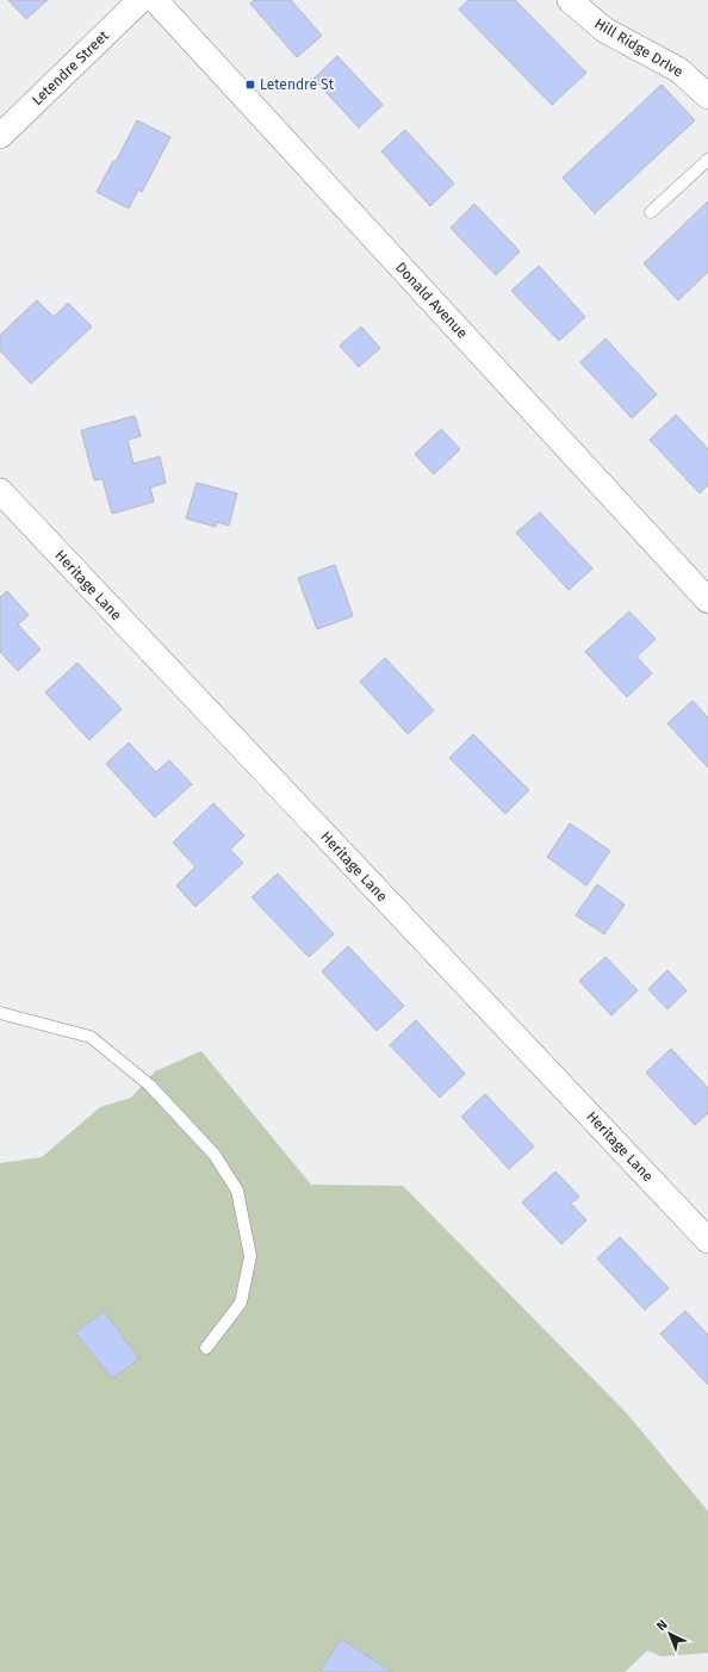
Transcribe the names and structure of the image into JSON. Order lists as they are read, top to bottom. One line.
{"streets":{"street":["Hill Ridge DrIve","Letendre Street","Donald Avenue","Heritage Lane"]},"places":{"transit":["Letendre St"]},"north":"top left"}
